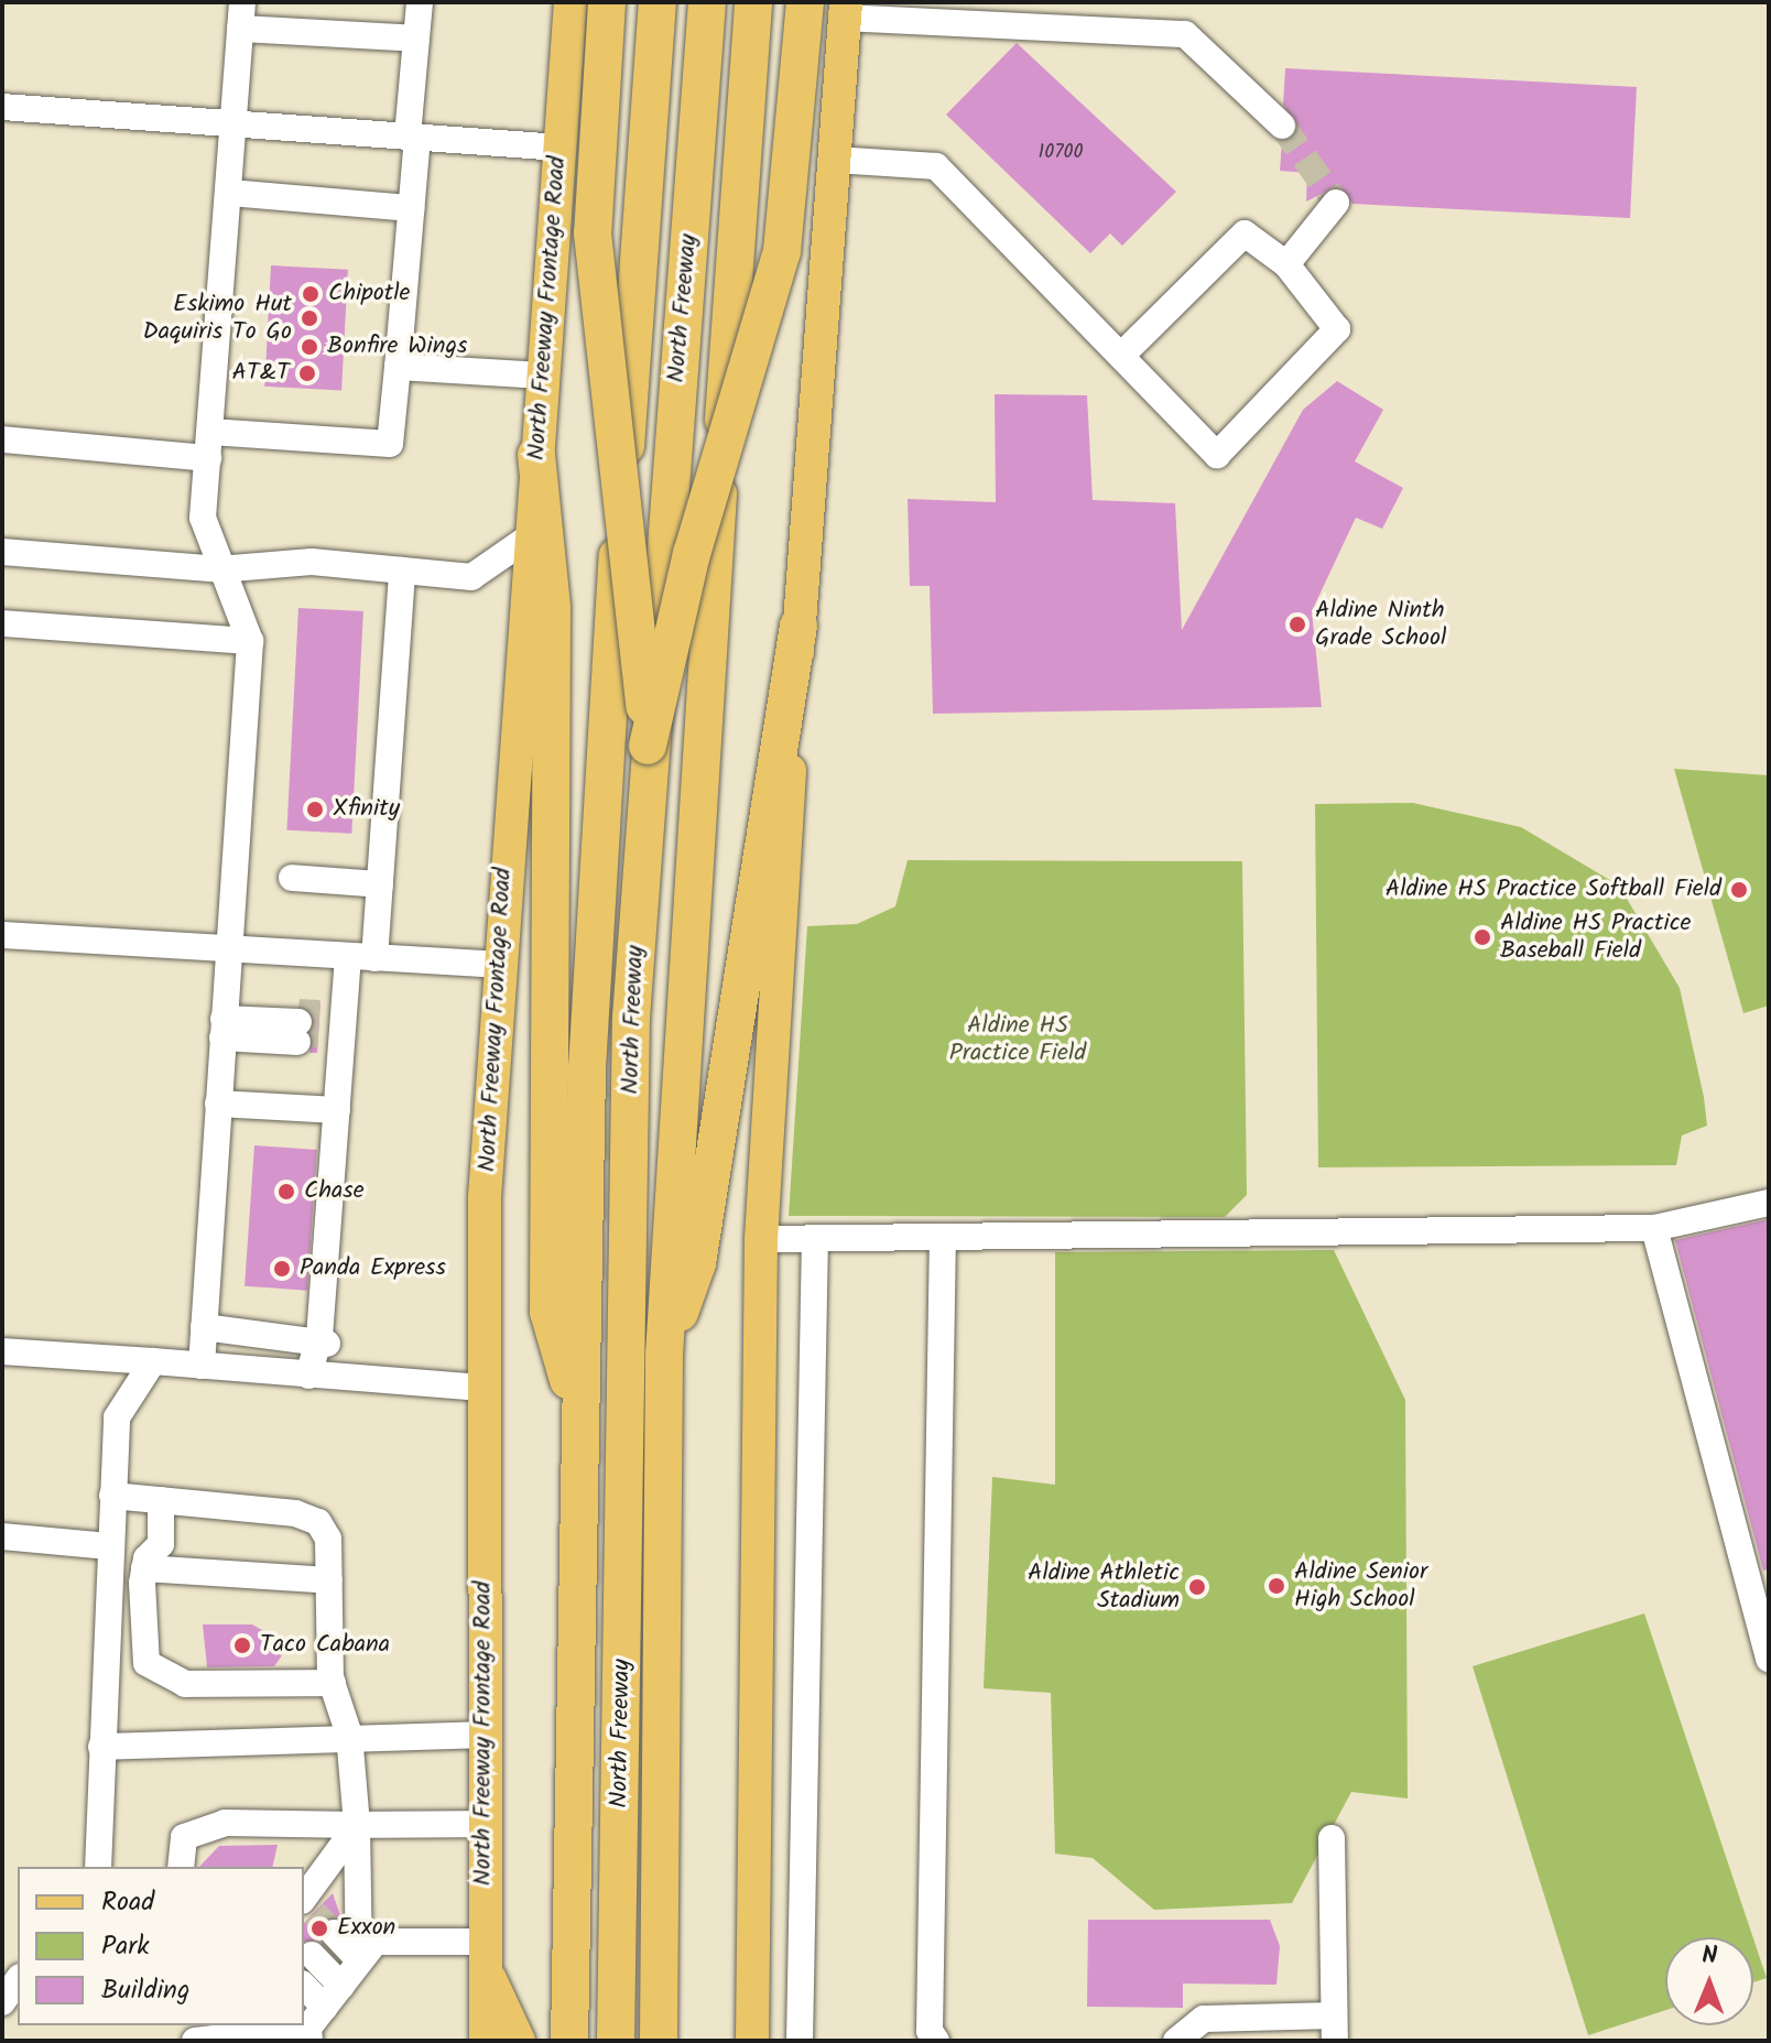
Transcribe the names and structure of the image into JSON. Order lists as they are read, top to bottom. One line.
{"streets":{"highway":["North Freeway"],"main road":["North Freeway Frontage Road"]},"parks":["Aldine HS Practice Field"],"places":["Chipotle","Eskimo Hut Daquiris To Go","Bonfire Wings","AT&T","Aldine Ninth Grade School","Xfinity","Aldine HS Practice Softball Field","Aldine HS Practice Baseball Field","Chase","Panda Express","Aldine Senior High School","Aldine Athletic Stadium","Taco Cabana","Exxon"],"house_numbers":["10700"],"legend":["Road","Park","Building"],"north":"top"}
